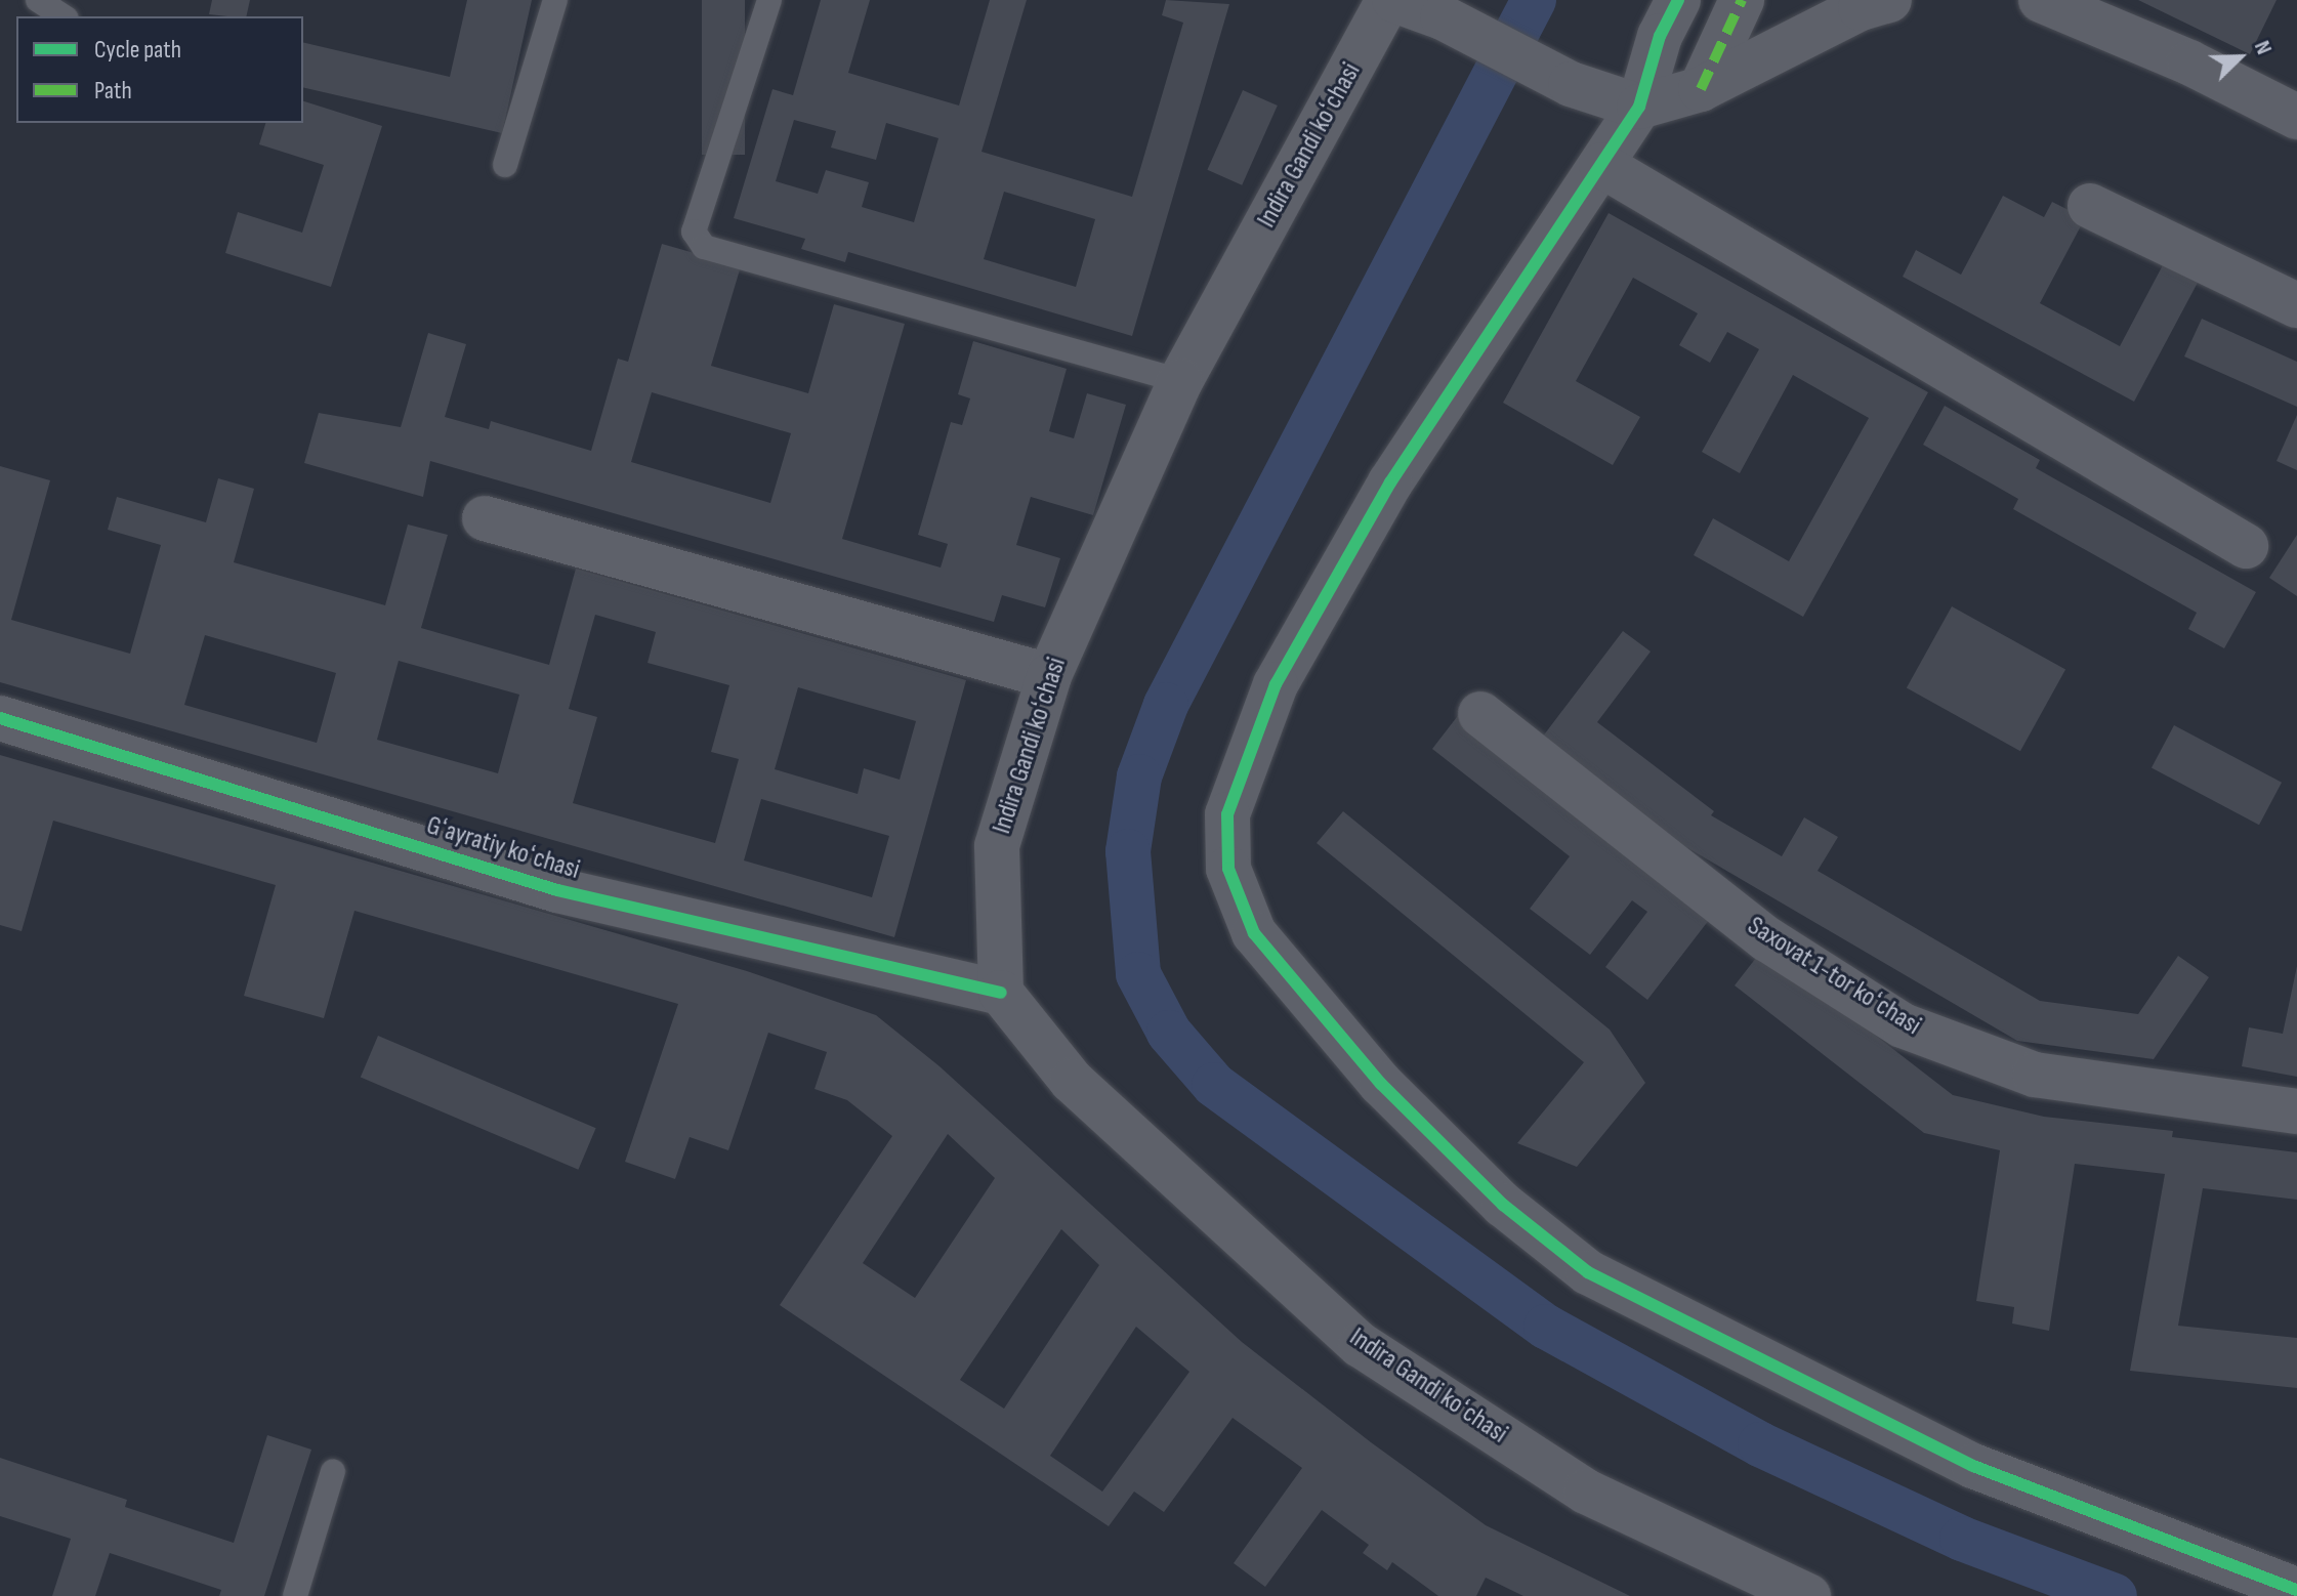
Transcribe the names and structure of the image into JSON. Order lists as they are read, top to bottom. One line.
{"streets":{"street":["Indira Gandi koʻchasi","Gʻayratiy koʻchasi","Saxovat 1-tor koʻchasi"]},"crossings":[["Indira Gandi koʻchasi","Gʻayratiy koʻchasi"]],"legend":["Cycle path","Path"],"north":"top right"}
